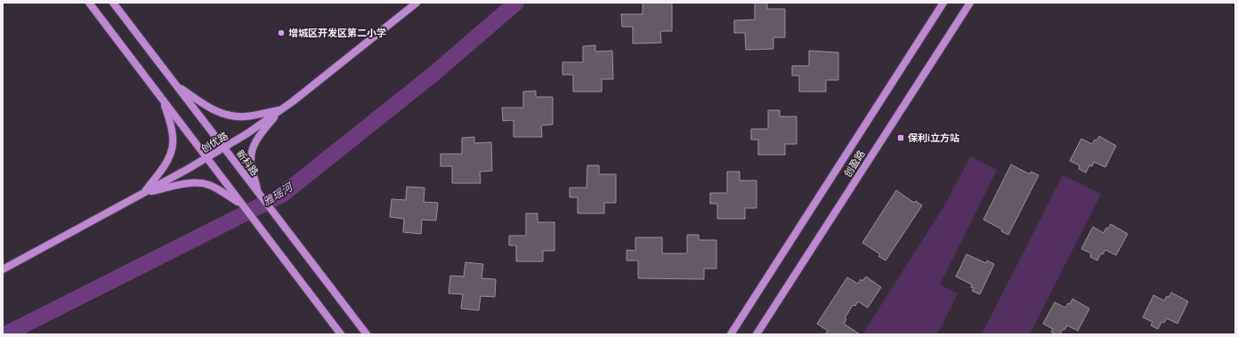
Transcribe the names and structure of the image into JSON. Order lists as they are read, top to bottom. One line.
{"streets":{"street":["创优路","新科路","创盈路"]},"crossings":[["创优路","新科路"]],"water":["雅瑶河"],"places":{"other":["增城区开发区第二小学"],"transit":["保利i立方站"]}}
